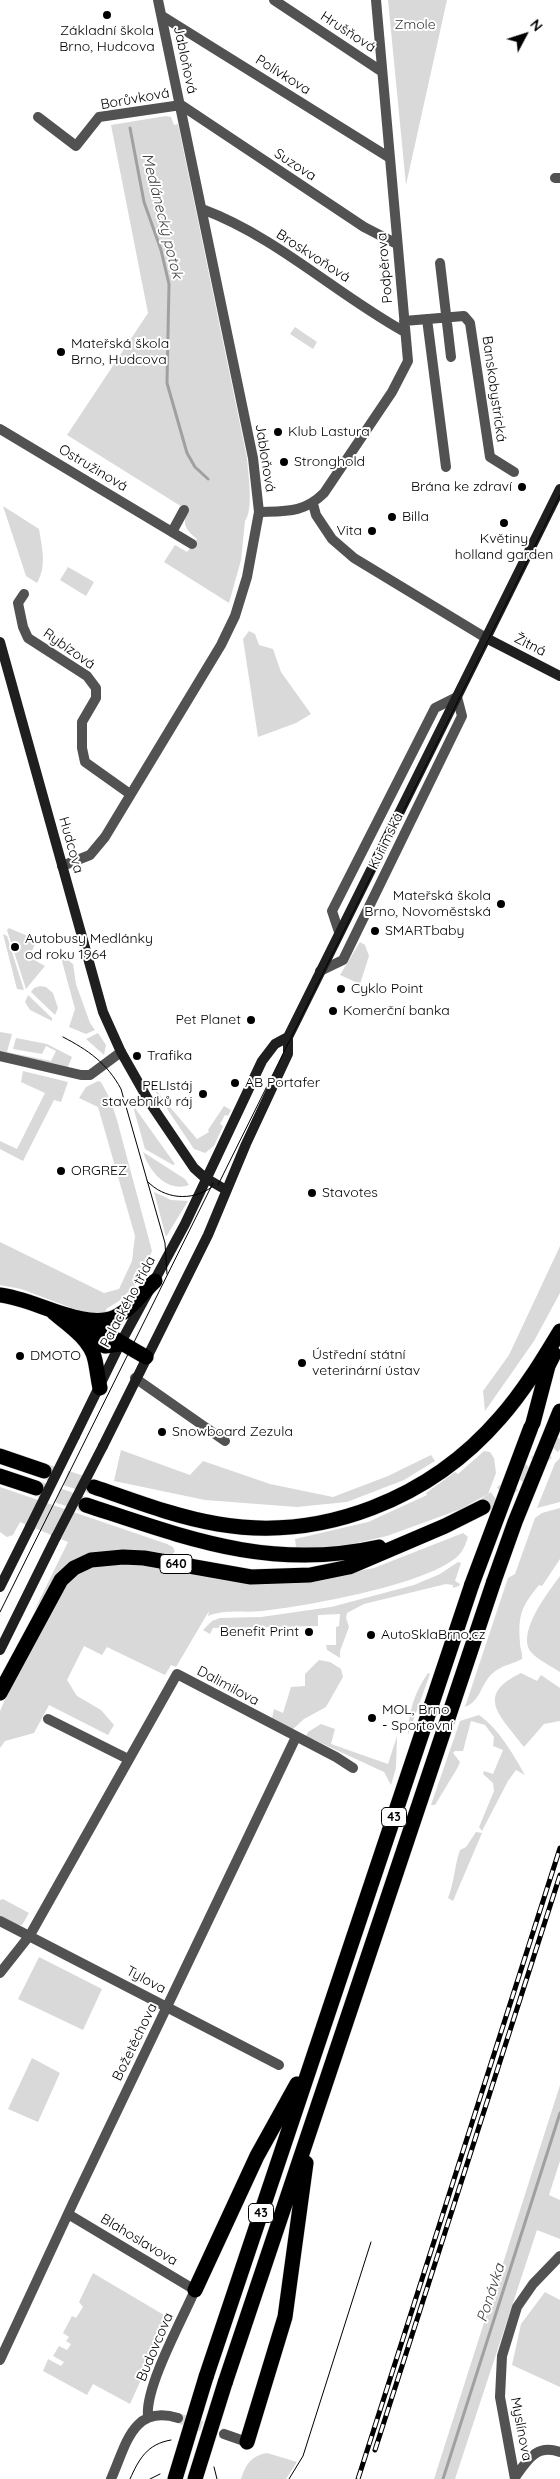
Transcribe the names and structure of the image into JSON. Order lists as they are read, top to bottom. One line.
{"streets":{"highway":["640","43"],"street":["Hrušňová","Jabloňová","Polívkova","Borůvková","Suzova","Broskvoňová","Podpěrova","Banskobystrická","Ostružinová","Žitná","Rybízová","Kuřimská","Hudcova","Palackého třída","Dalimilova","Tylova","Božetěchova","Blahoslavova","Budovcova","Myslínova"]},"crossings":[["Hrušňová","Podpěrova"],["Jabloňová","Polívkova"],["Jabloňová","Borůvková"],["Jabloňová","Suzova"],["Jabloňová","Broskvoňová"],["Jabloňová","Rybízová"],["Jabloňová","Hudcova"],["Polívkova","Podpěrova"],["Borůvková","Suzova"],["Suzova","Podpěrova"],["Broskvoňová","Podpěrova"],["Broskvoňová","Banskobystrická"],["Podpěrova","Banskobystrická"],["Žitná","Kuřimská"],["Kuřimská","Palackého třída"],["Hudcova","Palackého třída"],["Dalimilova","Tylova"],["Dalimilova","Božetěchova"],["Tylova","Božetěchova"],["Božetěchova","Blahoslavova"],["Blahoslavova","Budovcova"]],"water":["Medlánecký potok","Ponávka"],"parks":["Zmole"],"places":["Základní škola Brno, Hudcova","Mateřská škola Brno, Hudcova","Klub Lastura","Stronghold","Brána ke zdraví","Billa","Květiny holland garden","Vita","Mateřská škola Brno, Novoměstská","SMARTbaby","Autobusy Medlánky od roku 1964","Cyklo Point","Komerční banka","Pet Planet","Trafika","AB Portafer","PELIstáj stavebníků ráj","ORGREZ","Stavotes","DMOTO","Ústřední státní veterinární ústav","Snowboard Zezula","Benefit Print","AutoSklaBrno.cz","MOL, Brno - Sportovní"],"north":"top right"}
